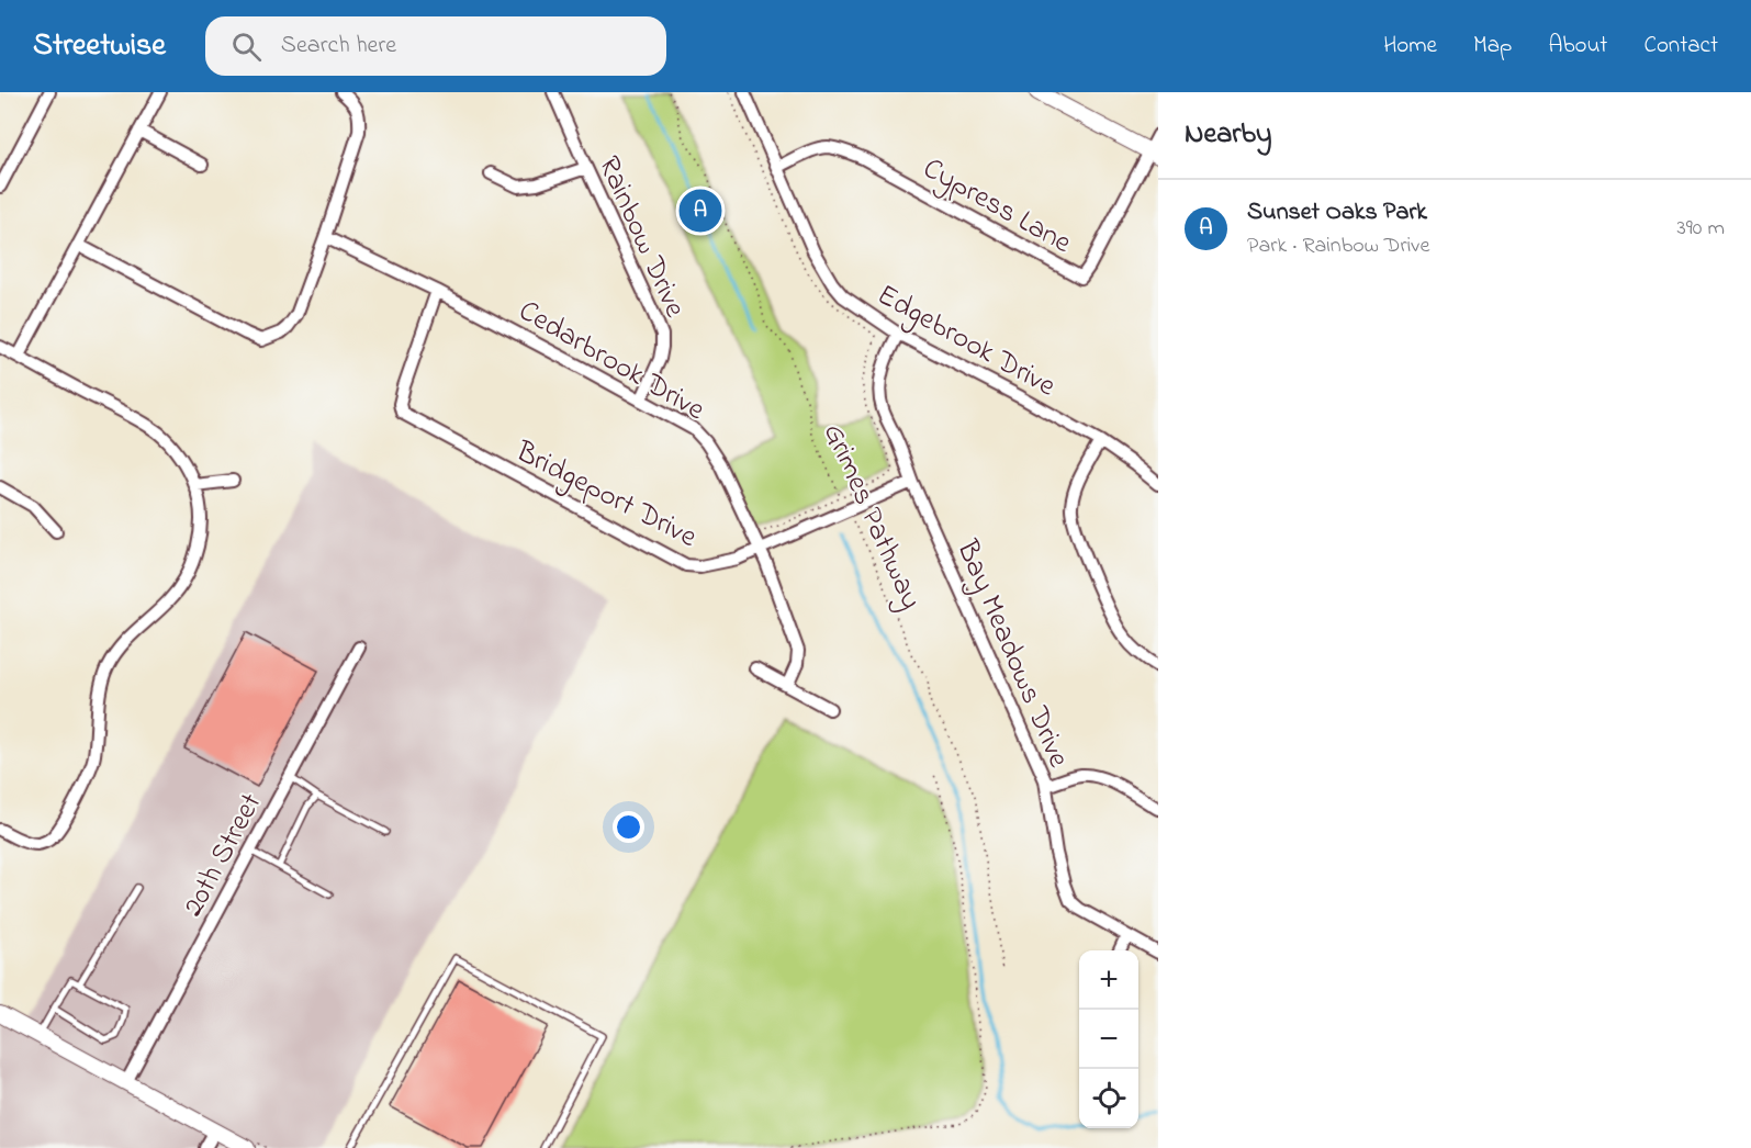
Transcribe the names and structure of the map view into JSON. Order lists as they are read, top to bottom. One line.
{"streets":{"street":["Cypress Lane","Rainbow Drive","Edgebrook Drive","Cedarbrook Drive","Bridgeport Drive","Bay Meadows Drive","20th Street"],"path":["Grimes Pathway"]},"crossings":[["Cypress Lane","Edgebrook Drive"],["Rainbow Drive","Cedarbrook Drive"],["Edgebrook Drive","Bay Meadows Drive"],["Cedarbrook Drive","Bridgeport Drive"],["Bridgeport Drive","Grimes Pathway"],["Bridgeport Drive","Bay Meadows Drive"]],"page":{"header":"Streetwise","search":"Search here","nav":["Home","Map","About","Contact"],"heading":"Nearby","list":[{"mark":"A","name":"Sunset Oaks Park","note":"Park · Rainbow Drive","value":"390 m"}],"pins":"A","map_buttons":["+","−"]}}
